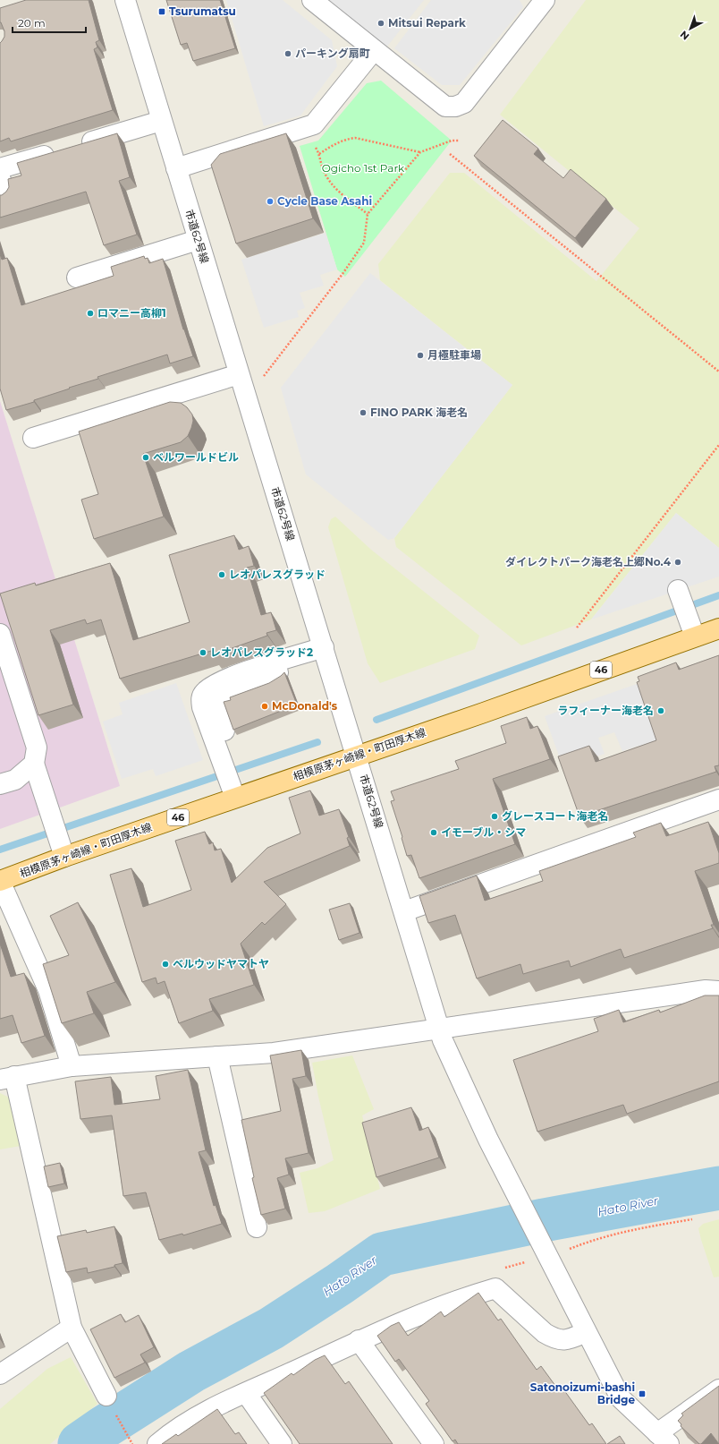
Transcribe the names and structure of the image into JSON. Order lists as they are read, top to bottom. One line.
{"streets":{"main road":["46","相模原茅ヶ崎線・町田厚木線"],"street":["市道62号線"]},"crossings":[["市道62号線","相模原茅ヶ崎線・町田厚木線"]],"water":["Hato River"],"parks":["Ogicho 1st Park"],"places":{"transit":["Tsurumatsu","Satonoizumi-bashi Bridge"],"other":["Mitsui Repark","パーキング扇町","Cycle Base Asahi","ロマニー高柳1","月極駐車場","FINO PARK 海老名","ベルワールドビル","ダイレクトパーク海老名上郷No.4","レオパレスグラッド","レオパレスグラッド2","McDonald's","ラフィーナー海老名","グレースコート海老名","イモーブル・シマ","ベルウッドヤマトヤ"]},"scale_bar":"20 m","north":"bottom left"}
